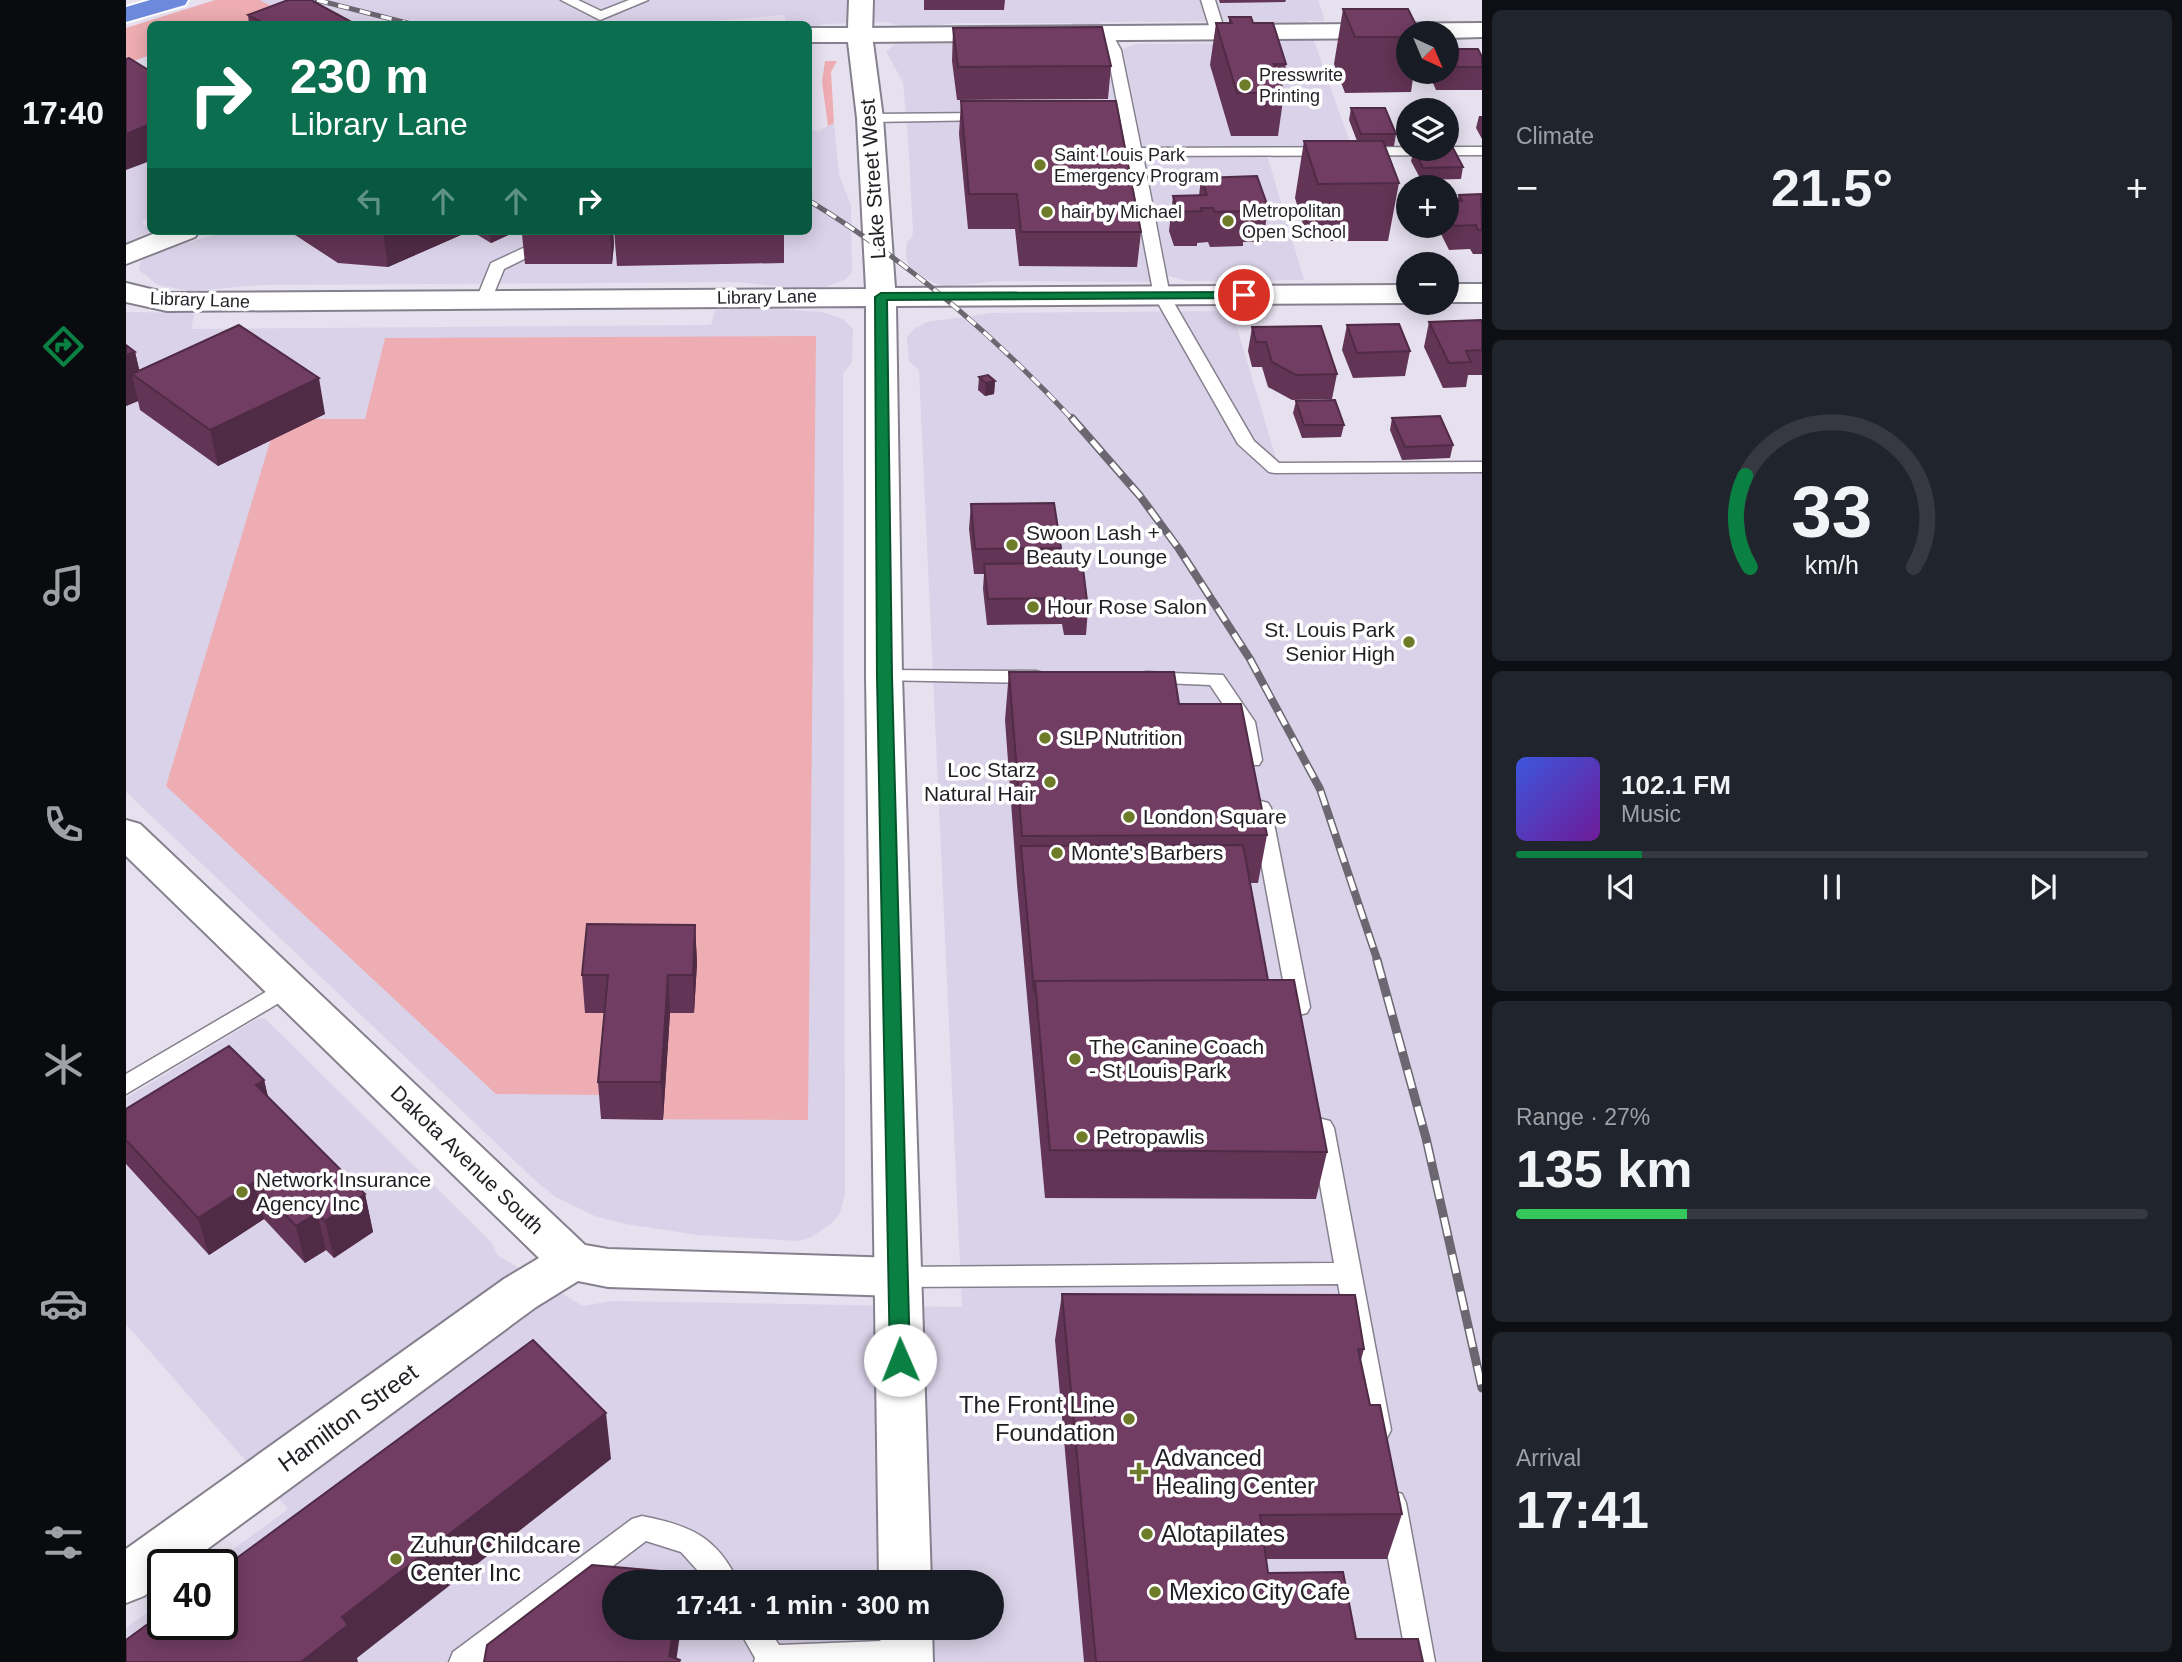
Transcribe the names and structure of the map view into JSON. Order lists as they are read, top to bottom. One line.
{"streets":{"street":["Lake Street West","Library Lane","Dakota Avenue South","Hamilton Street"]},"crossings":[["Lake Street West","Library Lane"],["Dakota Avenue South","Hamilton Street"]],"places":{"other":["Presswrite Printing","Saint Louis Park Emergency Program","hair by Michael","Metropolitan Open School","Swoon Lash + Beauty Lounge","Hour Rose Salon","St. Louis Park Senior High","SLP Nutrition","Loc Starz Natural Hair","London Square","Monte's Barbers","The Canine Coach - St Louis Park","Petropawlis","Network Insurance Agency Inc","The Front Line Foundation","Alotapilates","Zuhur Childcare Center Inc","Mexico City Cafe"],"health":["Advanced Healing Center"]},"north":"bottom right","page":{"tabs":"17:40","tile":["Climate",["Range · 27%","135 km"],["Arrival","17:41"]],"map_buttons":["+","−"],"turn":["230 m","Library Lane"],"heat":["−","21.5°","+"],"song":["102.1 FM","Music"],"limit":"40","trip":"17:41 · 1 min · 300 m","gauge":["33","km/h"]}}
